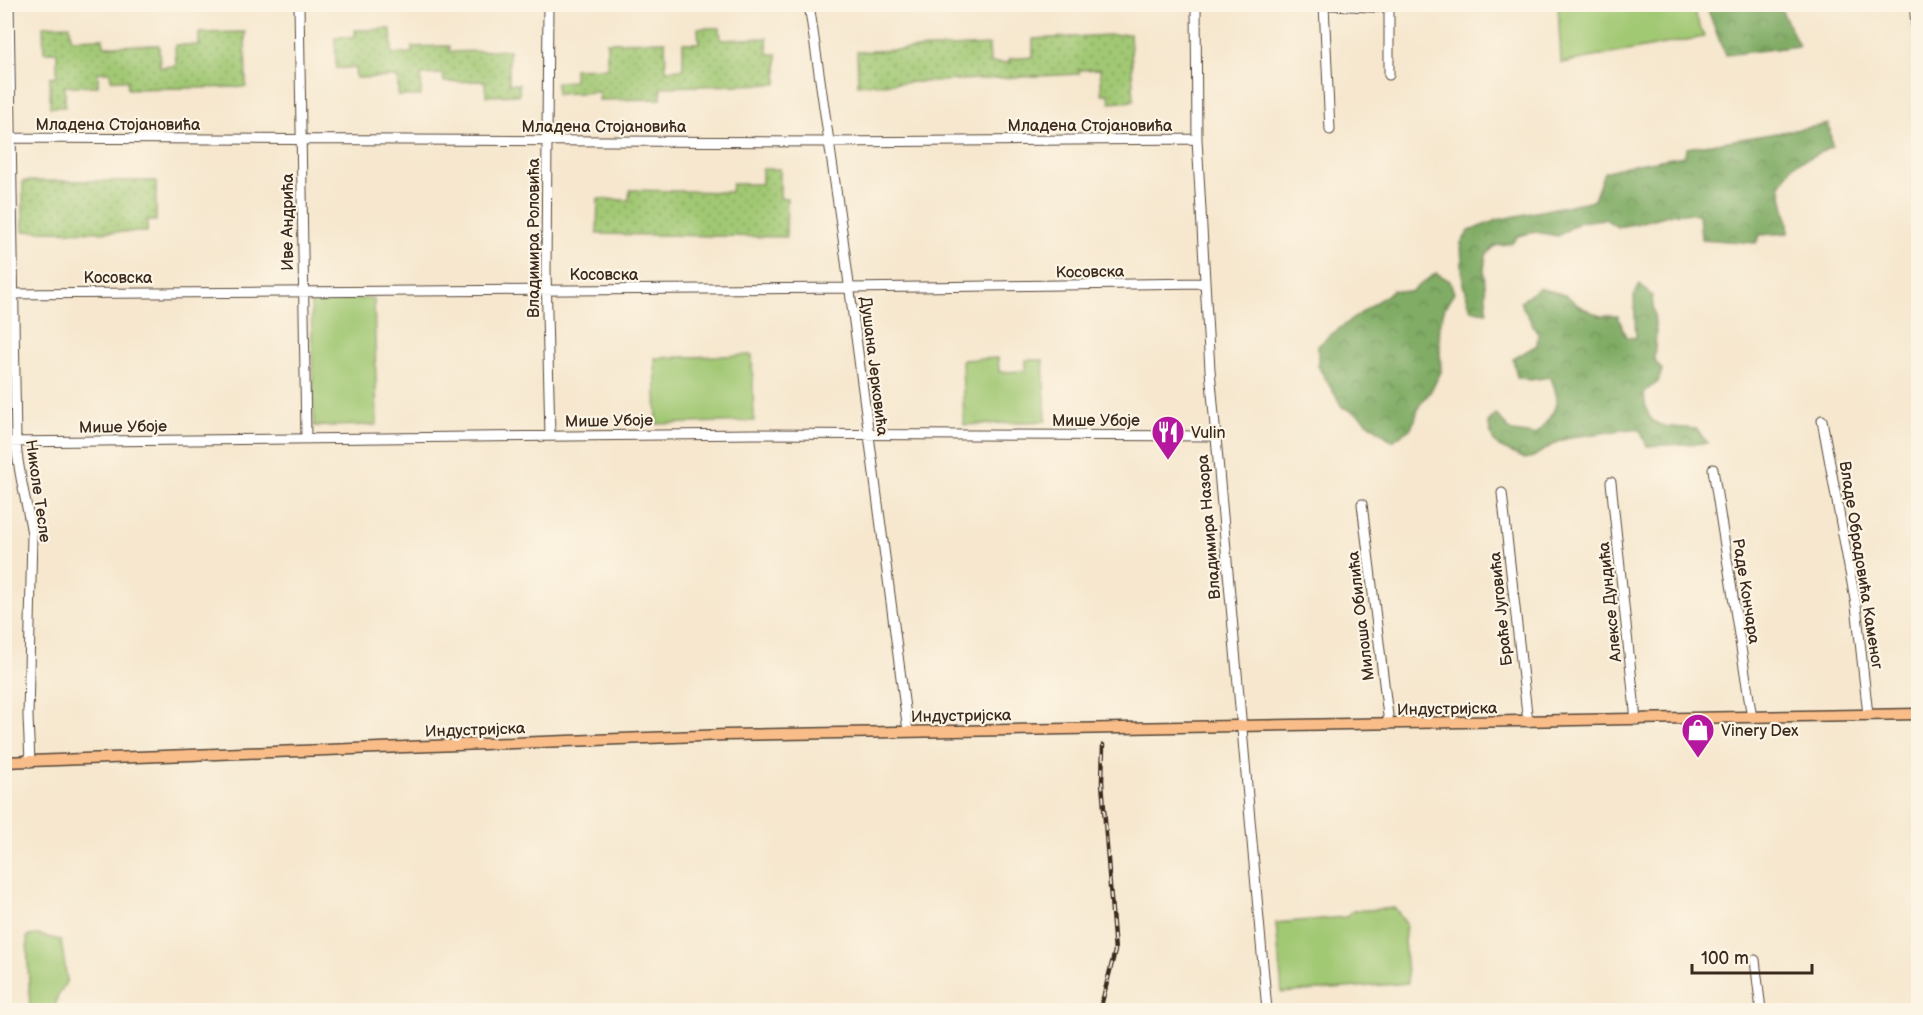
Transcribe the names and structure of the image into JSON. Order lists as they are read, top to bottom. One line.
{"streets":{"main road":["Индустријска"],"street":["Младена Стојановића","Иве Андрића","Владимира Роловића","Косовска","Душана Јерковића","Мише Убоје","Николе Тесле","Владимира Назора","Владе Обрадовића Каменог","Раде Кончара","Алексе Дундића","Браће Југовића","Милоша Обилића"]},"crossings":[["Младена Стојановића","Иве Андрића"],["Младена Стојановића","Владимира Роловића"],["Младена Стојановића","Душана Јерковића"],["Младена Стојановића","Николе Тесле"],["Младена Стојановића","Владимира Назора"],["Иве Андрића","Косовска"],["Иве Андрића","Мише Убоје"],["Владимира Роловића","Косовска"],["Владимира Роловића","Мише Убоје"],["Косовска","Душана Јерковића"],["Косовска","Николе Тесле"],["Косовска","Владимира Назора"],["Душана Јерковића","Мише Убоје"],["Душана Јерковића","Индустријска"],["Мише Убоје","Николе Тесле"],["Мише Убоје","Владимира Назора"],["Николе Тесле","Индустријска"],["Владимира Назора","Индустријска"],["Владе Обрадовића Каменог","Индустријска"],["Раде Кончара","Индустријска"],["Алексе Дундића","Индустријска"],["Браће Југовића","Индустријска"],["Милоша Обилића","Индустријска"]],"places":{"restaurant":["Vulin"],"shop":["Vinery Dex"]},"scale_bar":"100 m"}
